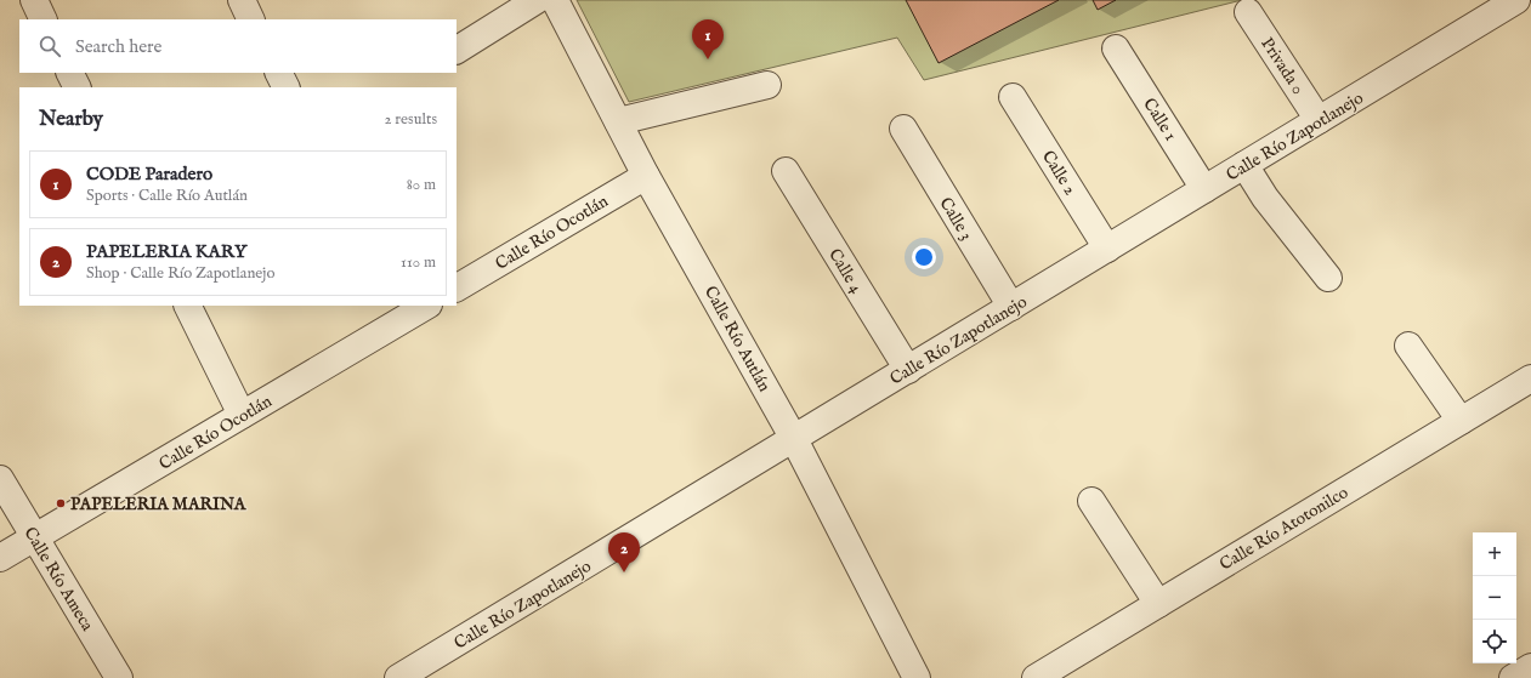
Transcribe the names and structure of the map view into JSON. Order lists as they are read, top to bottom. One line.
{"streets":{"street":["Privada 0","Calle 1","Calle Río Zapotlanejo","Calle 2","Calle 3","Calle Río Ocotlán","Calle 4","Calle Río Autlán","Calle Río Atotonilco","Calle Río Ameca"]},"crossings":[["Privada 0","Calle Río Zapotlanejo"],["Calle 1","Calle Río Zapotlanejo"],["Calle Río Zapotlanejo","Calle 2"],["Calle Río Zapotlanejo","Calle 3"],["Calle Río Zapotlanejo","Calle 4"],["Calle Río Zapotlanejo","Calle Río Autlán"],["Calle Río Ocotlán","Calle Río Autlán"],["Calle Río Ocotlán","Calle Río Ameca"]],"places":["PAPELERIA MARINA"],"page":{"pins":["1","2"],"search":"Search here","heading":["Nearby","2 results"],"list":[{"mark":"1","name":"CODE Paradero","note":"Sports · Calle Río Autlán","value":"80 m"},{"mark":"2","name":"PAPELERIA KARY","note":"Shop · Calle Río Zapotlanejo","value":"110 m"}],"map_buttons":["+","−"]}}
